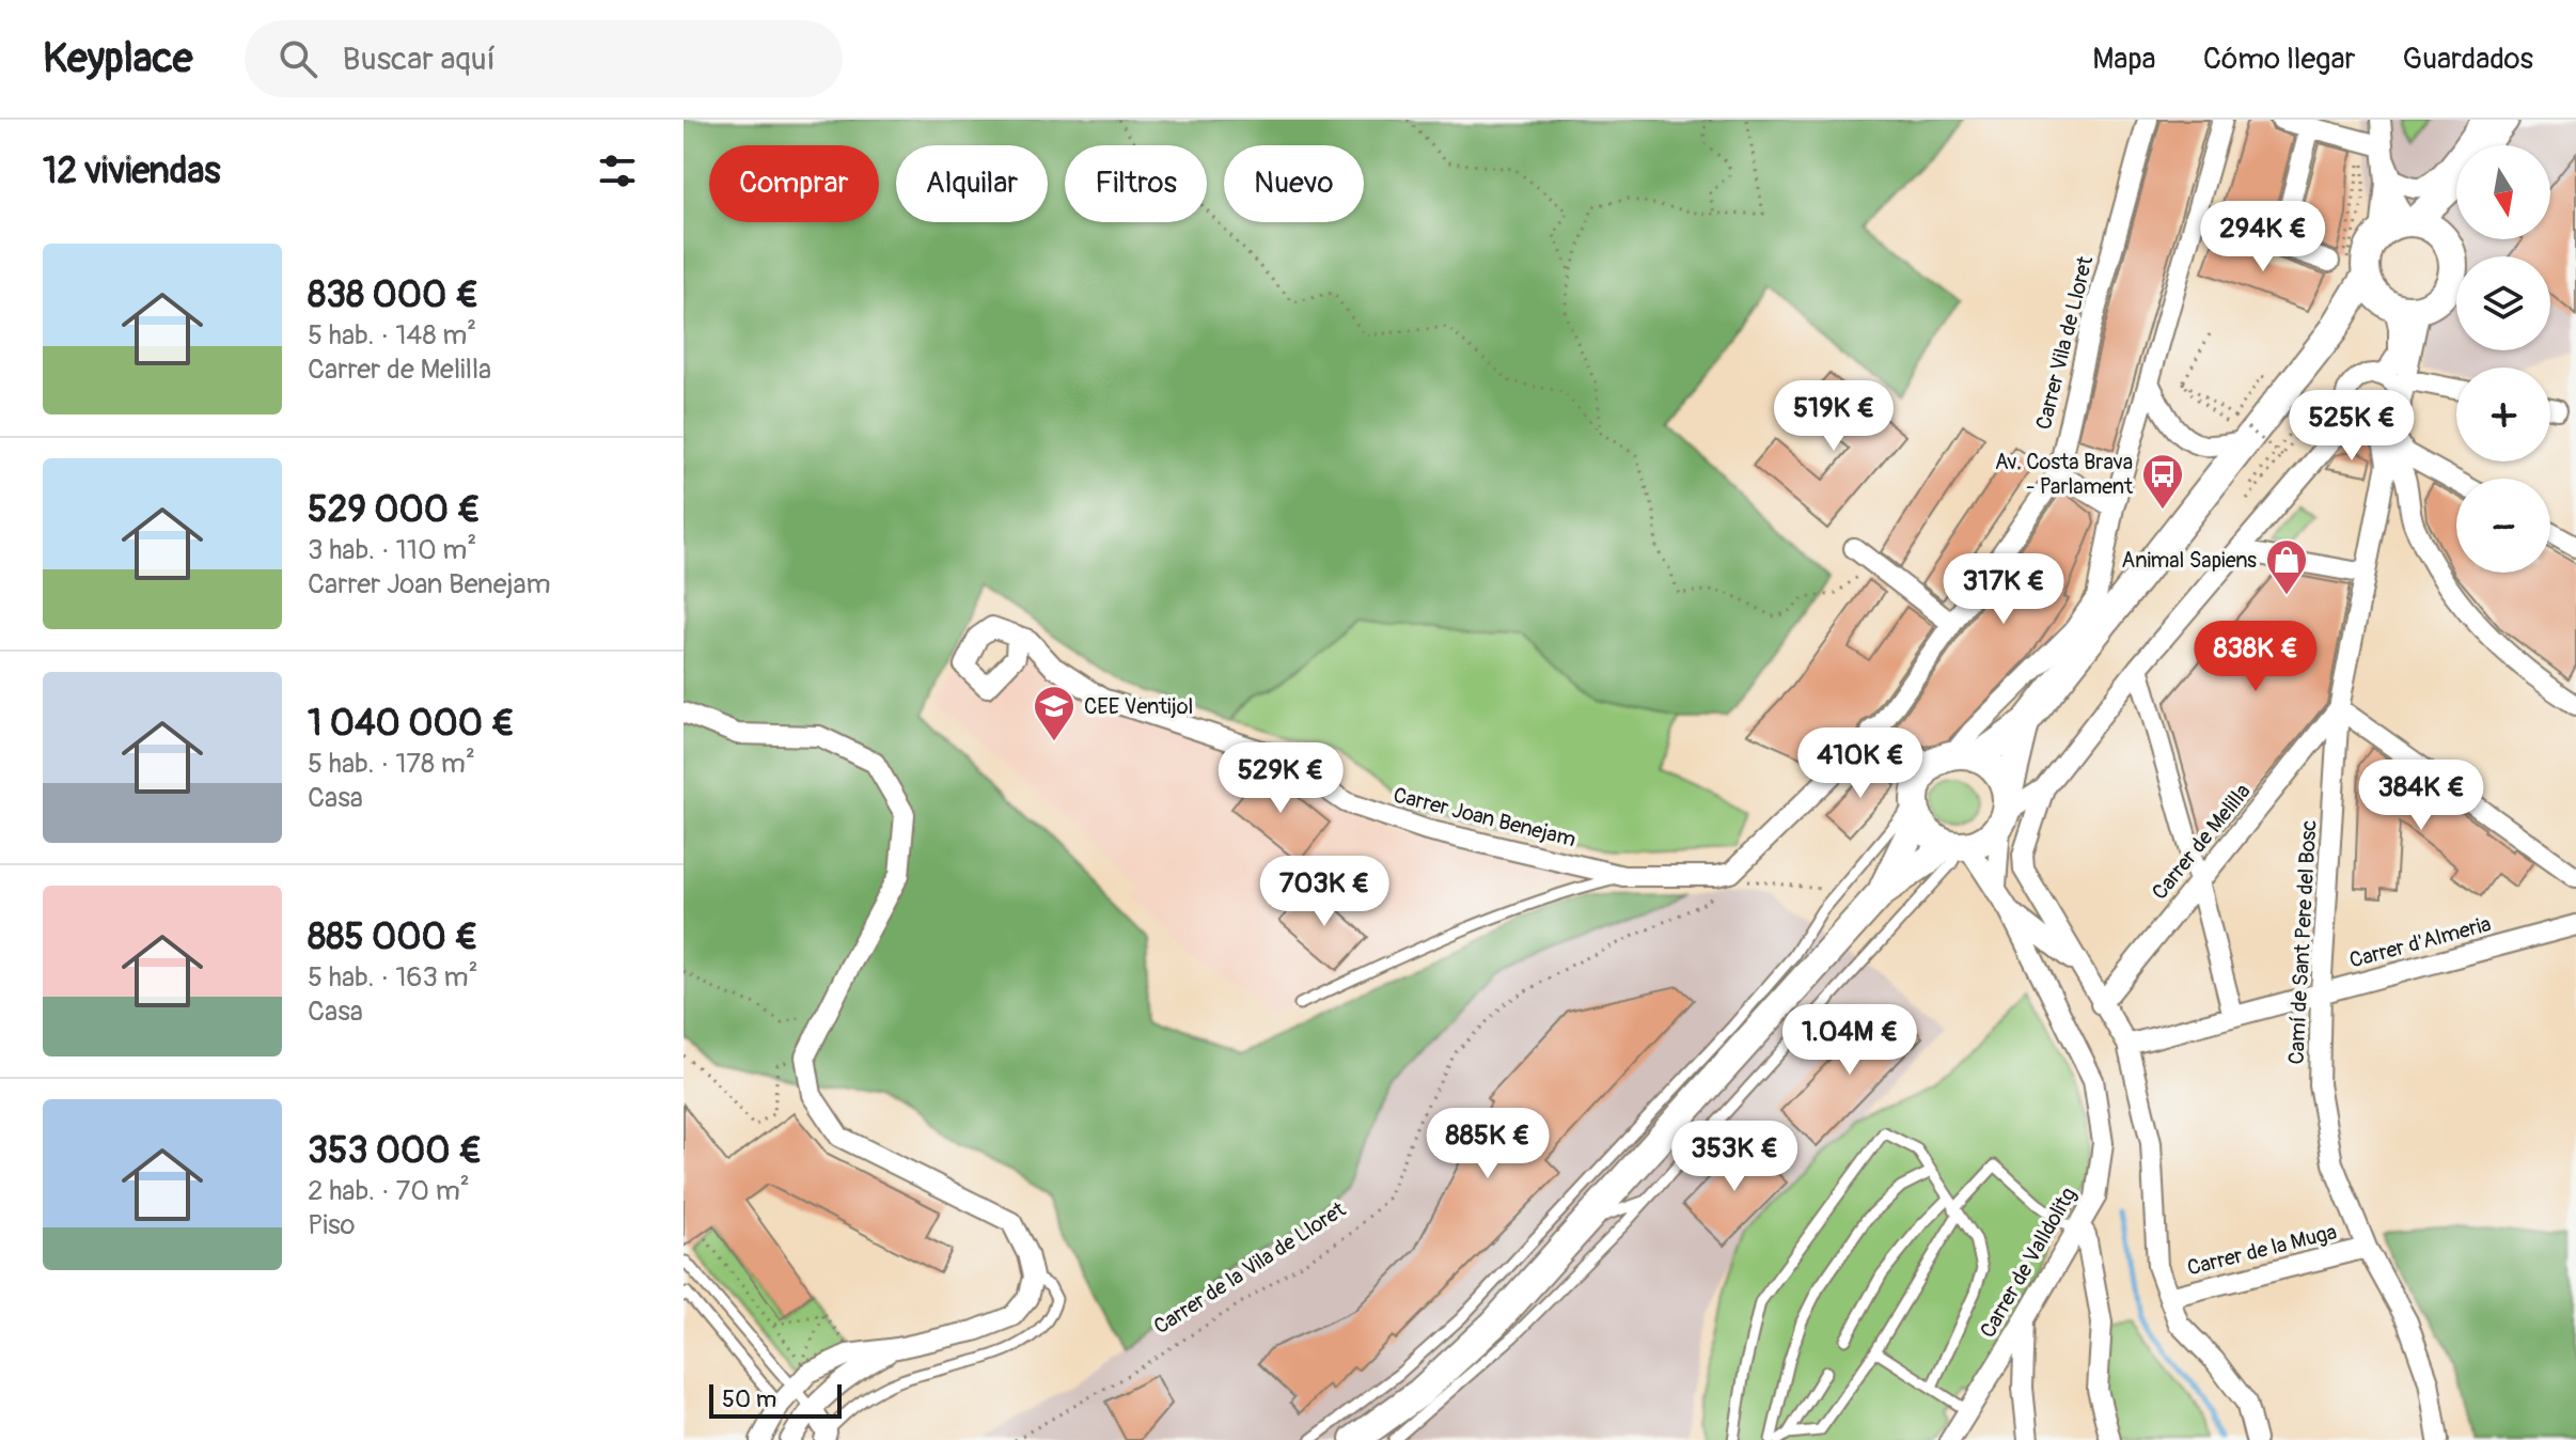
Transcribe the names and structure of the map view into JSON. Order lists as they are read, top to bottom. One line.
{"streets":{"street":["Carrer Vila de Lloret","Carrer Joan Benejam","Carrer de Melilla","Camí de Sant Pere del Bosc","Carrer d'Almeria","Carrer de la Muga","Carrer de Valldolitg"],"path":["Carrer de la Vila de Lloret"]},"crossings":[["Carrer Vila de Lloret","Carrer Joan Benejam"],["Carrer Vila de Lloret","Carrer de la Vila de Lloret"],["Carrer Joan Benejam","Carrer de la Vila de Lloret"],["Carrer de Melilla","Camí de Sant Pere del Bosc"],["Camí de Sant Pere del Bosc","Carrer d'Almeria"],["Camí de Sant Pere del Bosc","Carrer de la Muga"]],"places":{"bus stop":["Av. Costa Brava - Parlament"],"shop":["Animal Sapiens"],"school or university":["CEE Ventijol"]},"scale_bar":"50 m","north":"bottom","page":{"header":"Keyplace","search":"Buscar aquí","nav":["Mapa","Cómo llegar","Guardados"],"heading":"12 viviendas","map_buttons":["+","−"],"chip":["Comprar","Alquilar","Filtros","Nuevo"],"price":["294K €","519K €","525K €","317K €","838K €","410K €","529K €","384K €","703K €","1.04M €","885K €","353K €"],"list":[{"name":"838 000 €","note":"5 hab. · 148 m² · Carrer de Melilla"},{"name":"529 000 €","note":"3 hab. · 110 m² · Carrer Joan Benejam"},{"name":"1 040 000 €","note":"5 hab. · 178 m² · Casa"},{"name":"885 000 €","note":"5 hab. · 163 m² · Casa"},{"name":"353 000 €","note":"2 hab. · 70 m² · Piso"}],"scale":"50 m"}}
